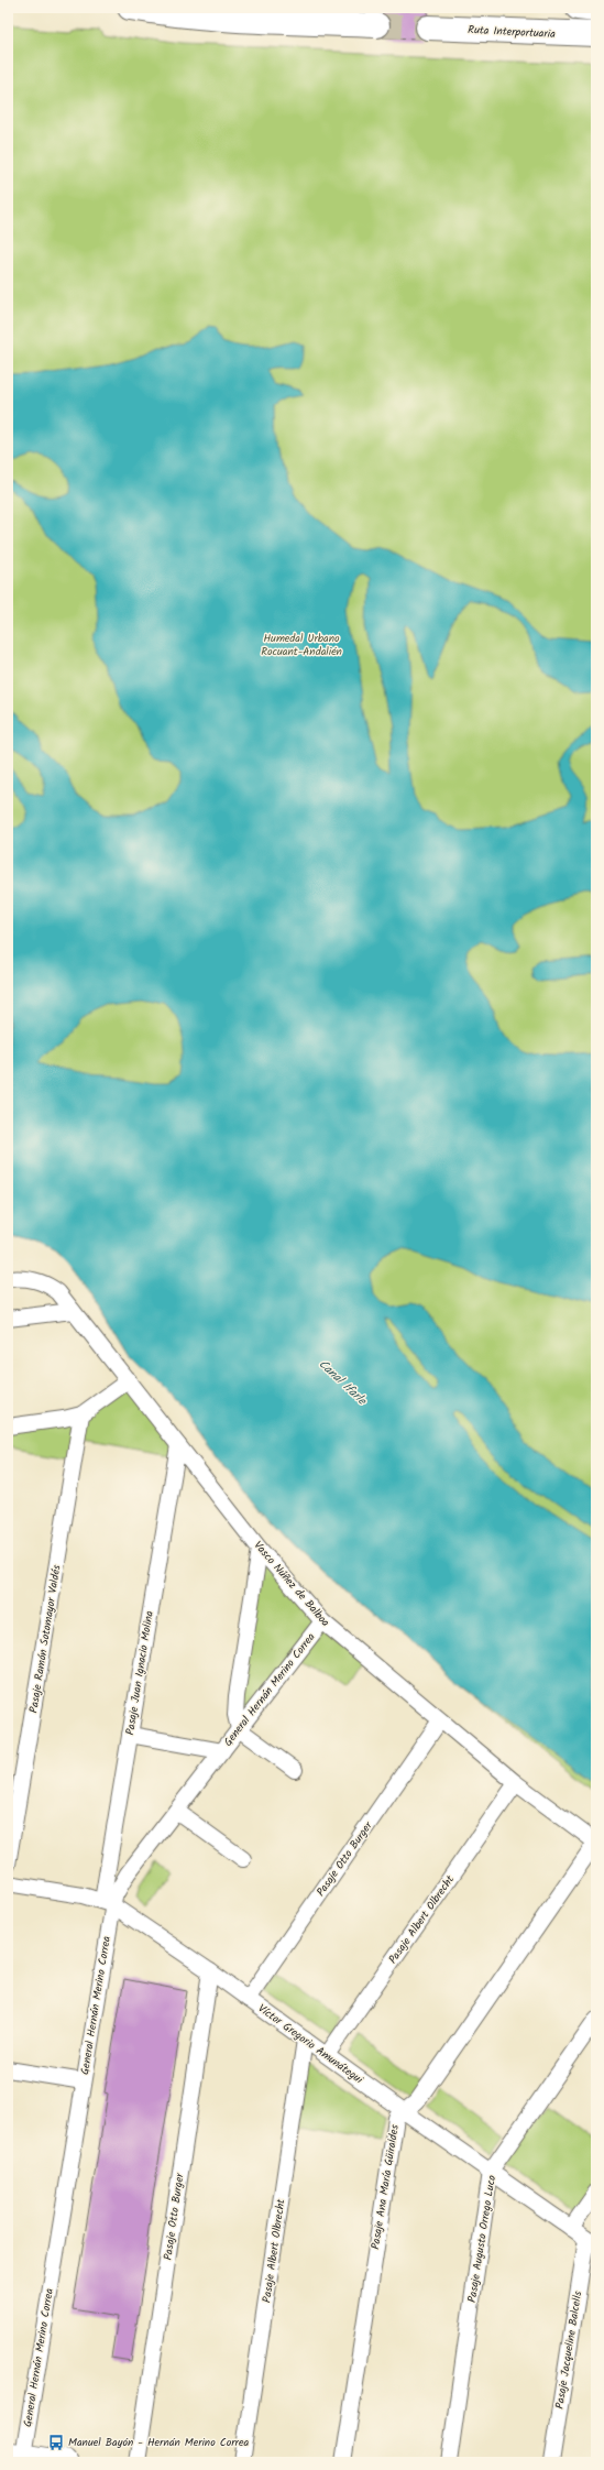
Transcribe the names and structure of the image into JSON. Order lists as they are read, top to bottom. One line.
{"streets":{"highway":["Ruta Interportuaria"],"street":["Vasco Núñez de Balboa","Pasaje Ramón Sotomayor Valdés","Pasaje Juan Ignacio Molina","General Hernán Merino Correa","Pasaje Otto Burger","Pasaje Albert Olbrecht","Víctor Gregorio Amunátegui","Pasaje Ana María Güiraldes","Pasaje Augusto Orrego Luco","Pasaje Jacqueline Balcells"]},"crossings":[["Vasco Núñez de Balboa","Pasaje Juan Ignacio Molina"],["Vasco Núñez de Balboa","General Hernán Merino Correa"],["Vasco Núñez de Balboa","Pasaje Otto Burger"],["Vasco Núñez de Balboa","Pasaje Albert Olbrecht"],["Vasco Núñez de Balboa","Pasaje Ana María Güiraldes"],["Pasaje Juan Ignacio Molina","General Hernán Merino Correa"],["Pasaje Juan Ignacio Molina","Víctor Gregorio Amunátegui"],["General Hernán Merino Correa","Víctor Gregorio Amunátegui"],["Pasaje Otto Burger","Víctor Gregorio Amunátegui"],["Pasaje Albert Olbrecht","Víctor Gregorio Amunátegui"],["Víctor Gregorio Amunátegui","Pasaje Ana María Güiraldes"],["Víctor Gregorio Amunátegui","Pasaje Augusto Orrego Luco"],["Víctor Gregorio Amunátegui","Pasaje Jacqueline Balcells"]],"water":["Canal Ifarle"],"parks":["Humedal Urbano Rocuant-Andalién"],"places":{"bus stop":["Manuel Bayón - Hernán Merino Correa"]}}
